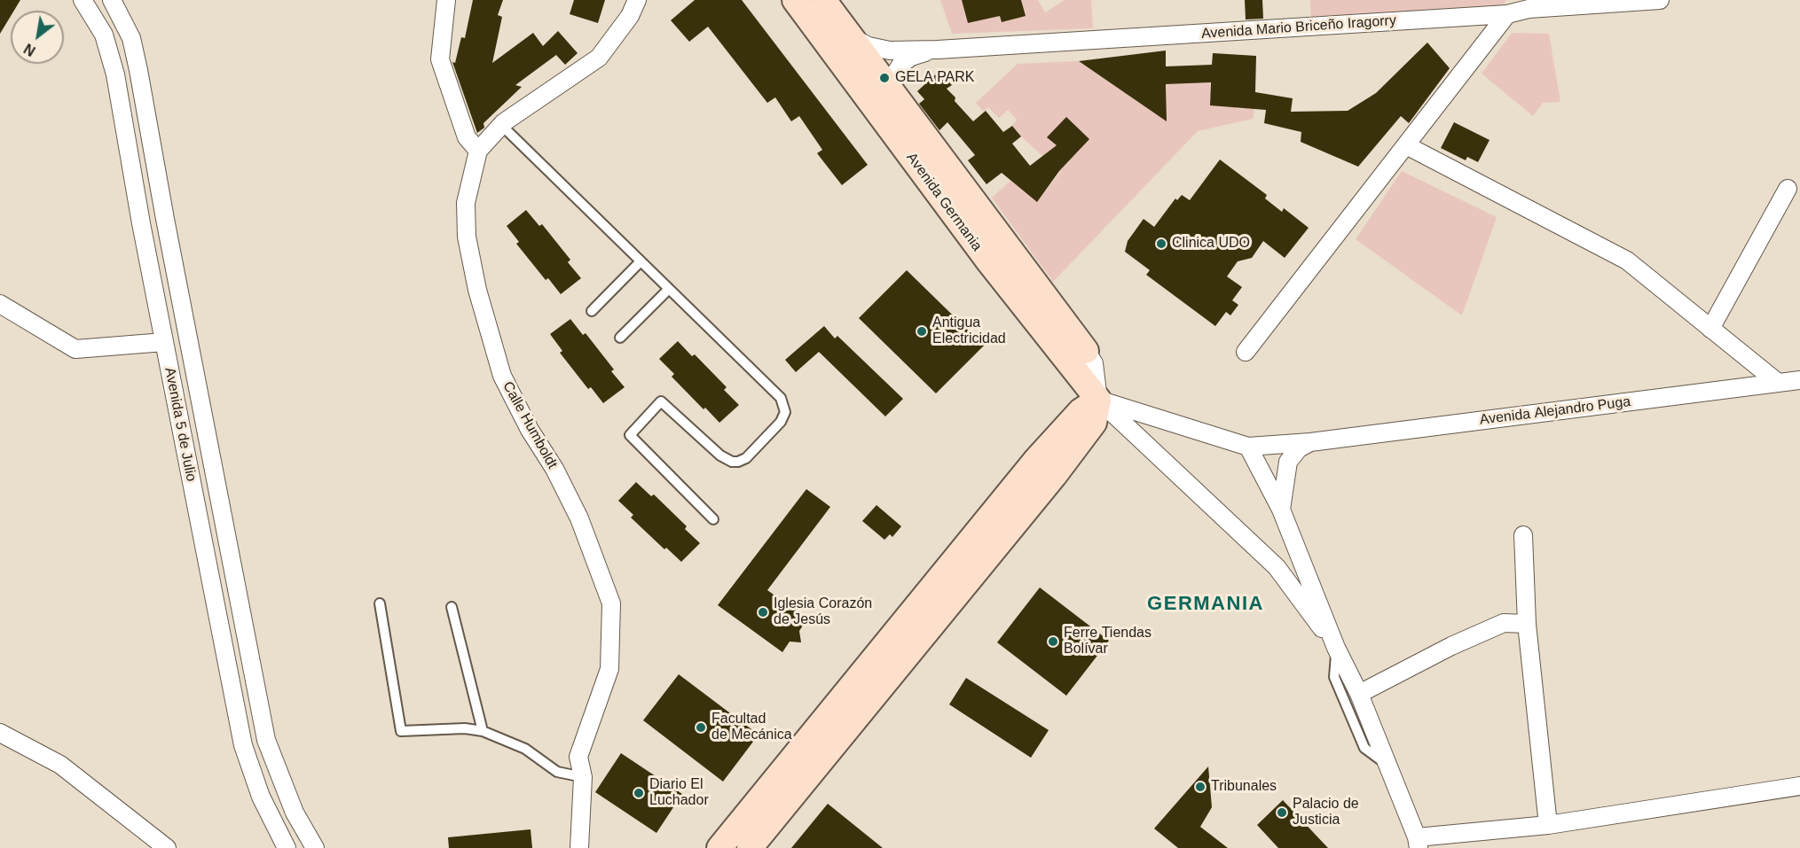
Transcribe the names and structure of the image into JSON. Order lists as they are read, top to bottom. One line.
{"streets":{"street":["Avenida Mario Briceño Iragorry","Avenida Germania","Avenida Alejandro Puga","Avenida 5 de Julio","Calle Humboldt"]},"crossings":[["Avenida Mario Briceño Iragorry","Avenida Germania"]],"districts":["GERMANIA"],"places":["GELA PARK","Clinica UDO","Antigua Electricidad","Iglesia Corazón de Jesús","Ferre Tiendas Bolívar","Facultad de Mecánica","Tribunales","Diario El Luchador","Palacio de Justicia"],"north":"bottom left"}
